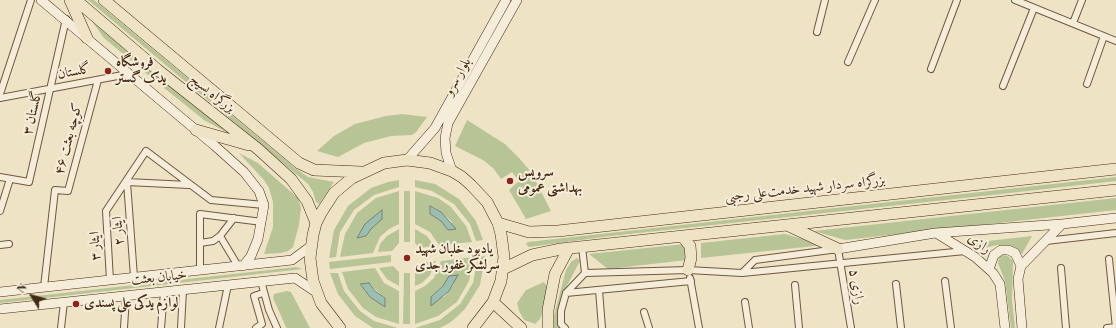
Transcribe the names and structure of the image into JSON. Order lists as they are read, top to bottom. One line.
{"streets":{"highway":["بزرگراه بسیج","بزرگراه سردار شهید خدمت‌علی رجبی"],"street":["گلستان","بلوار سرو","گلستان ۳","کوچه بعثت ۴۶","ایثار ۲","رازی","ایثار ۳","خیابان بعثت","رازی ۵"]},"crossings":[["گلستان","گلستان ۳"],["گلستان","کوچه بعثت ۴۶"],["کوچه بعثت ۴۶","خیابان بعثت"],["ایثار ۲","ایثار ۳"],["ایثار ۲","خیابان بعثت"],["ایثار ۳","خیابان بعثت"]],"places":["فروشگاه یدک گستر","سرویس بهداشتی عمومی","یادبود خلبان شهید سرلشکر غفور جدی","لوازم یدکی علی پسندی"],"north":"top left"}
